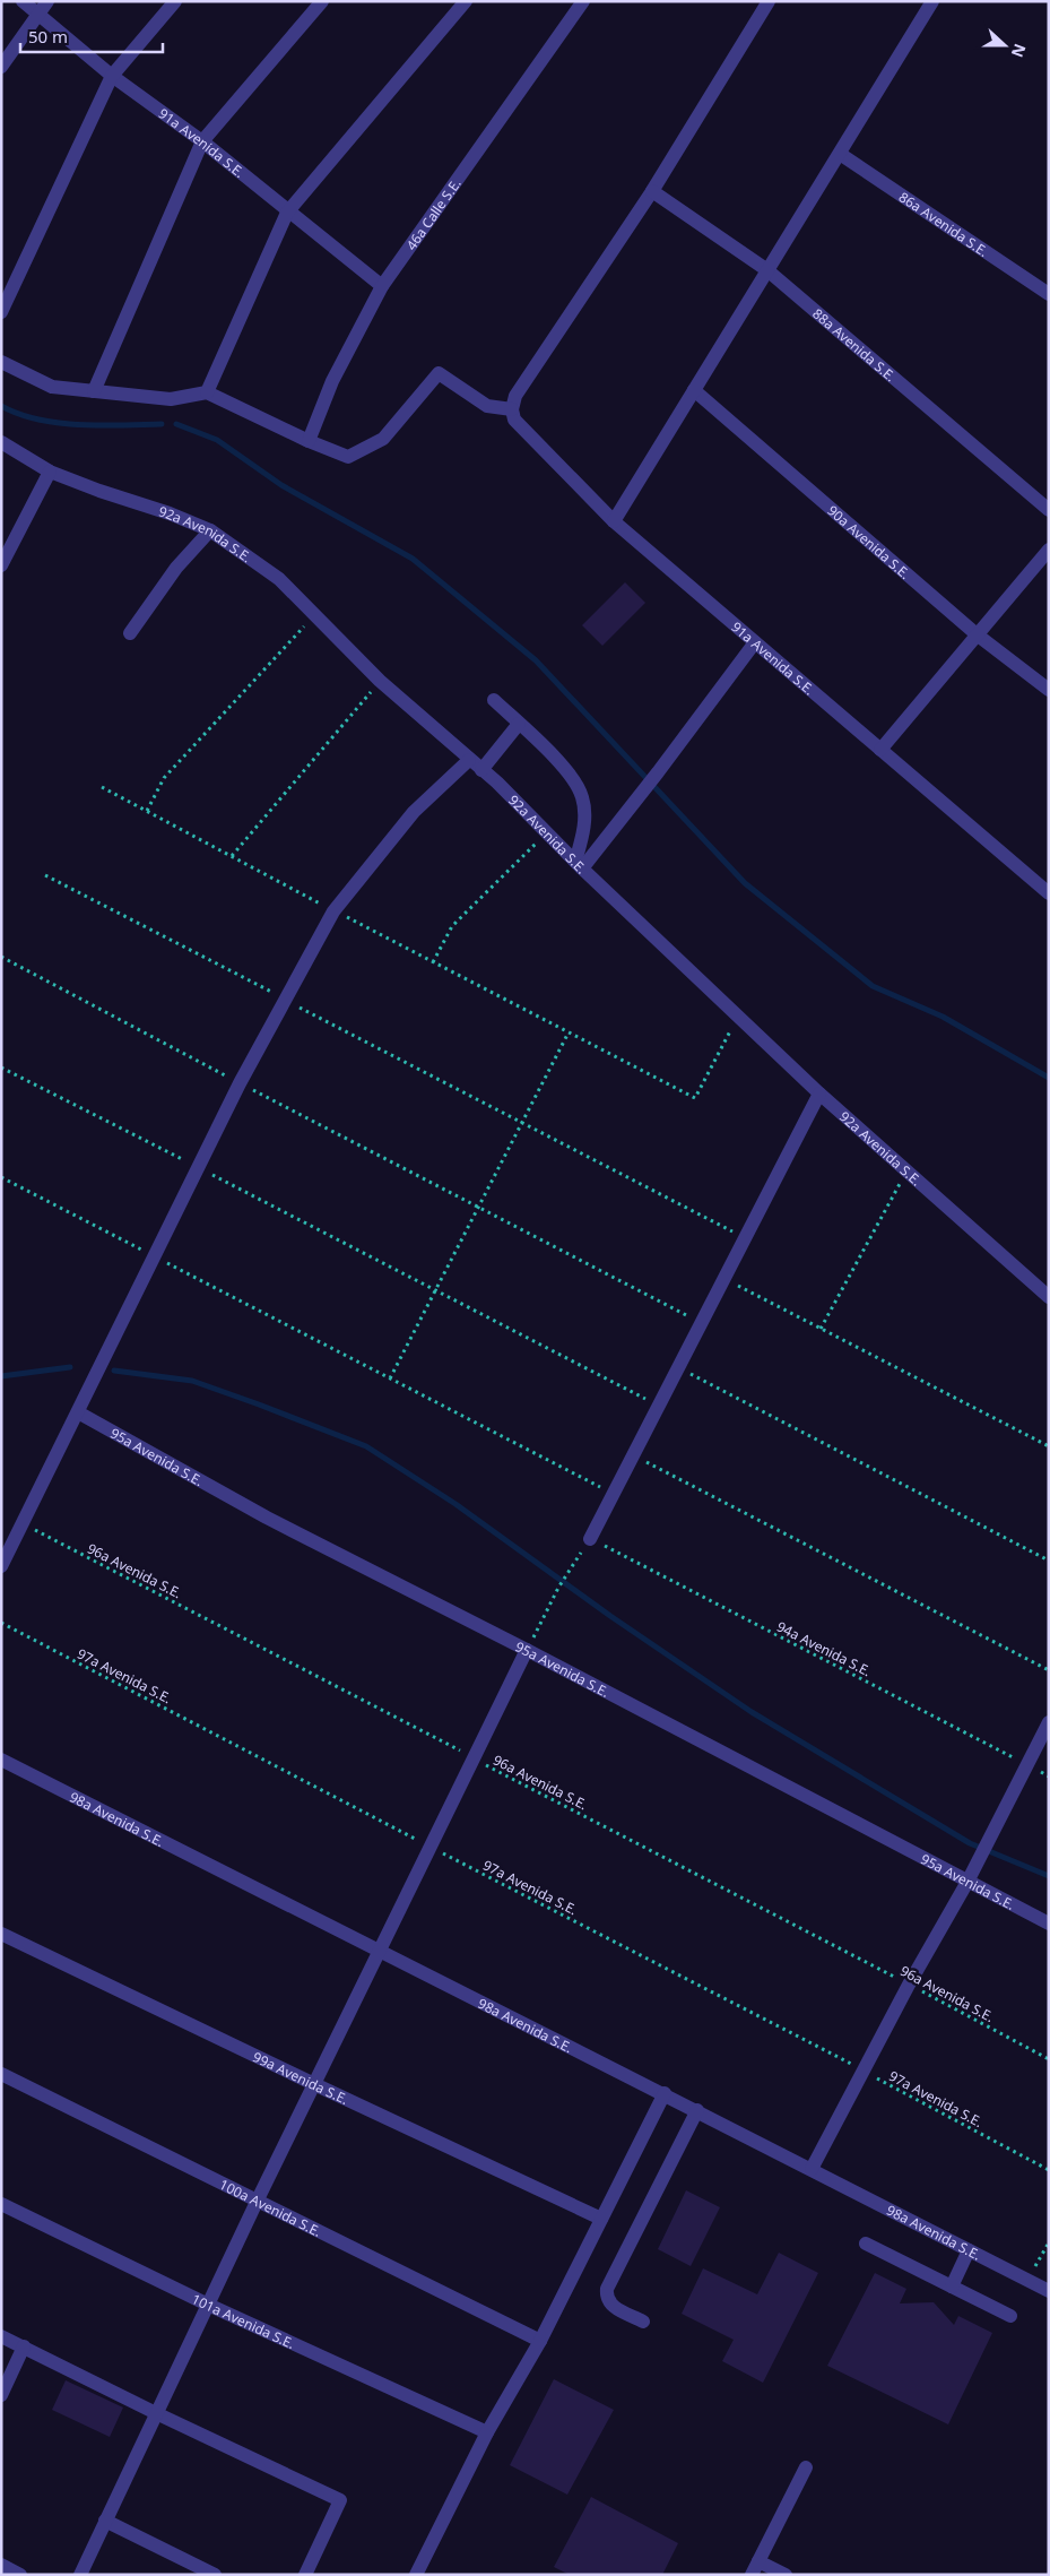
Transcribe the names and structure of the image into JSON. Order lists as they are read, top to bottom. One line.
{"streets":{"street":["91a Avenida S.E.","46a Calle S.E.","86a Avenida S.E.","88a Avenida S.E.","92a Avenida S.E.","90a Avenida S.E.","95a Avenida S.E.","98a Avenida S.E.","99a Avenida S.E.","100a Avenida S.E.","101a Avenida S.E."],"path":["96a Avenida S.E.","94a Avenida S.E.","97a Avenida S.E."]},"crossings":[["91a Avenida S.E.","46a Calle S.E."]],"scale_bar":"50 m","north":"right"}
